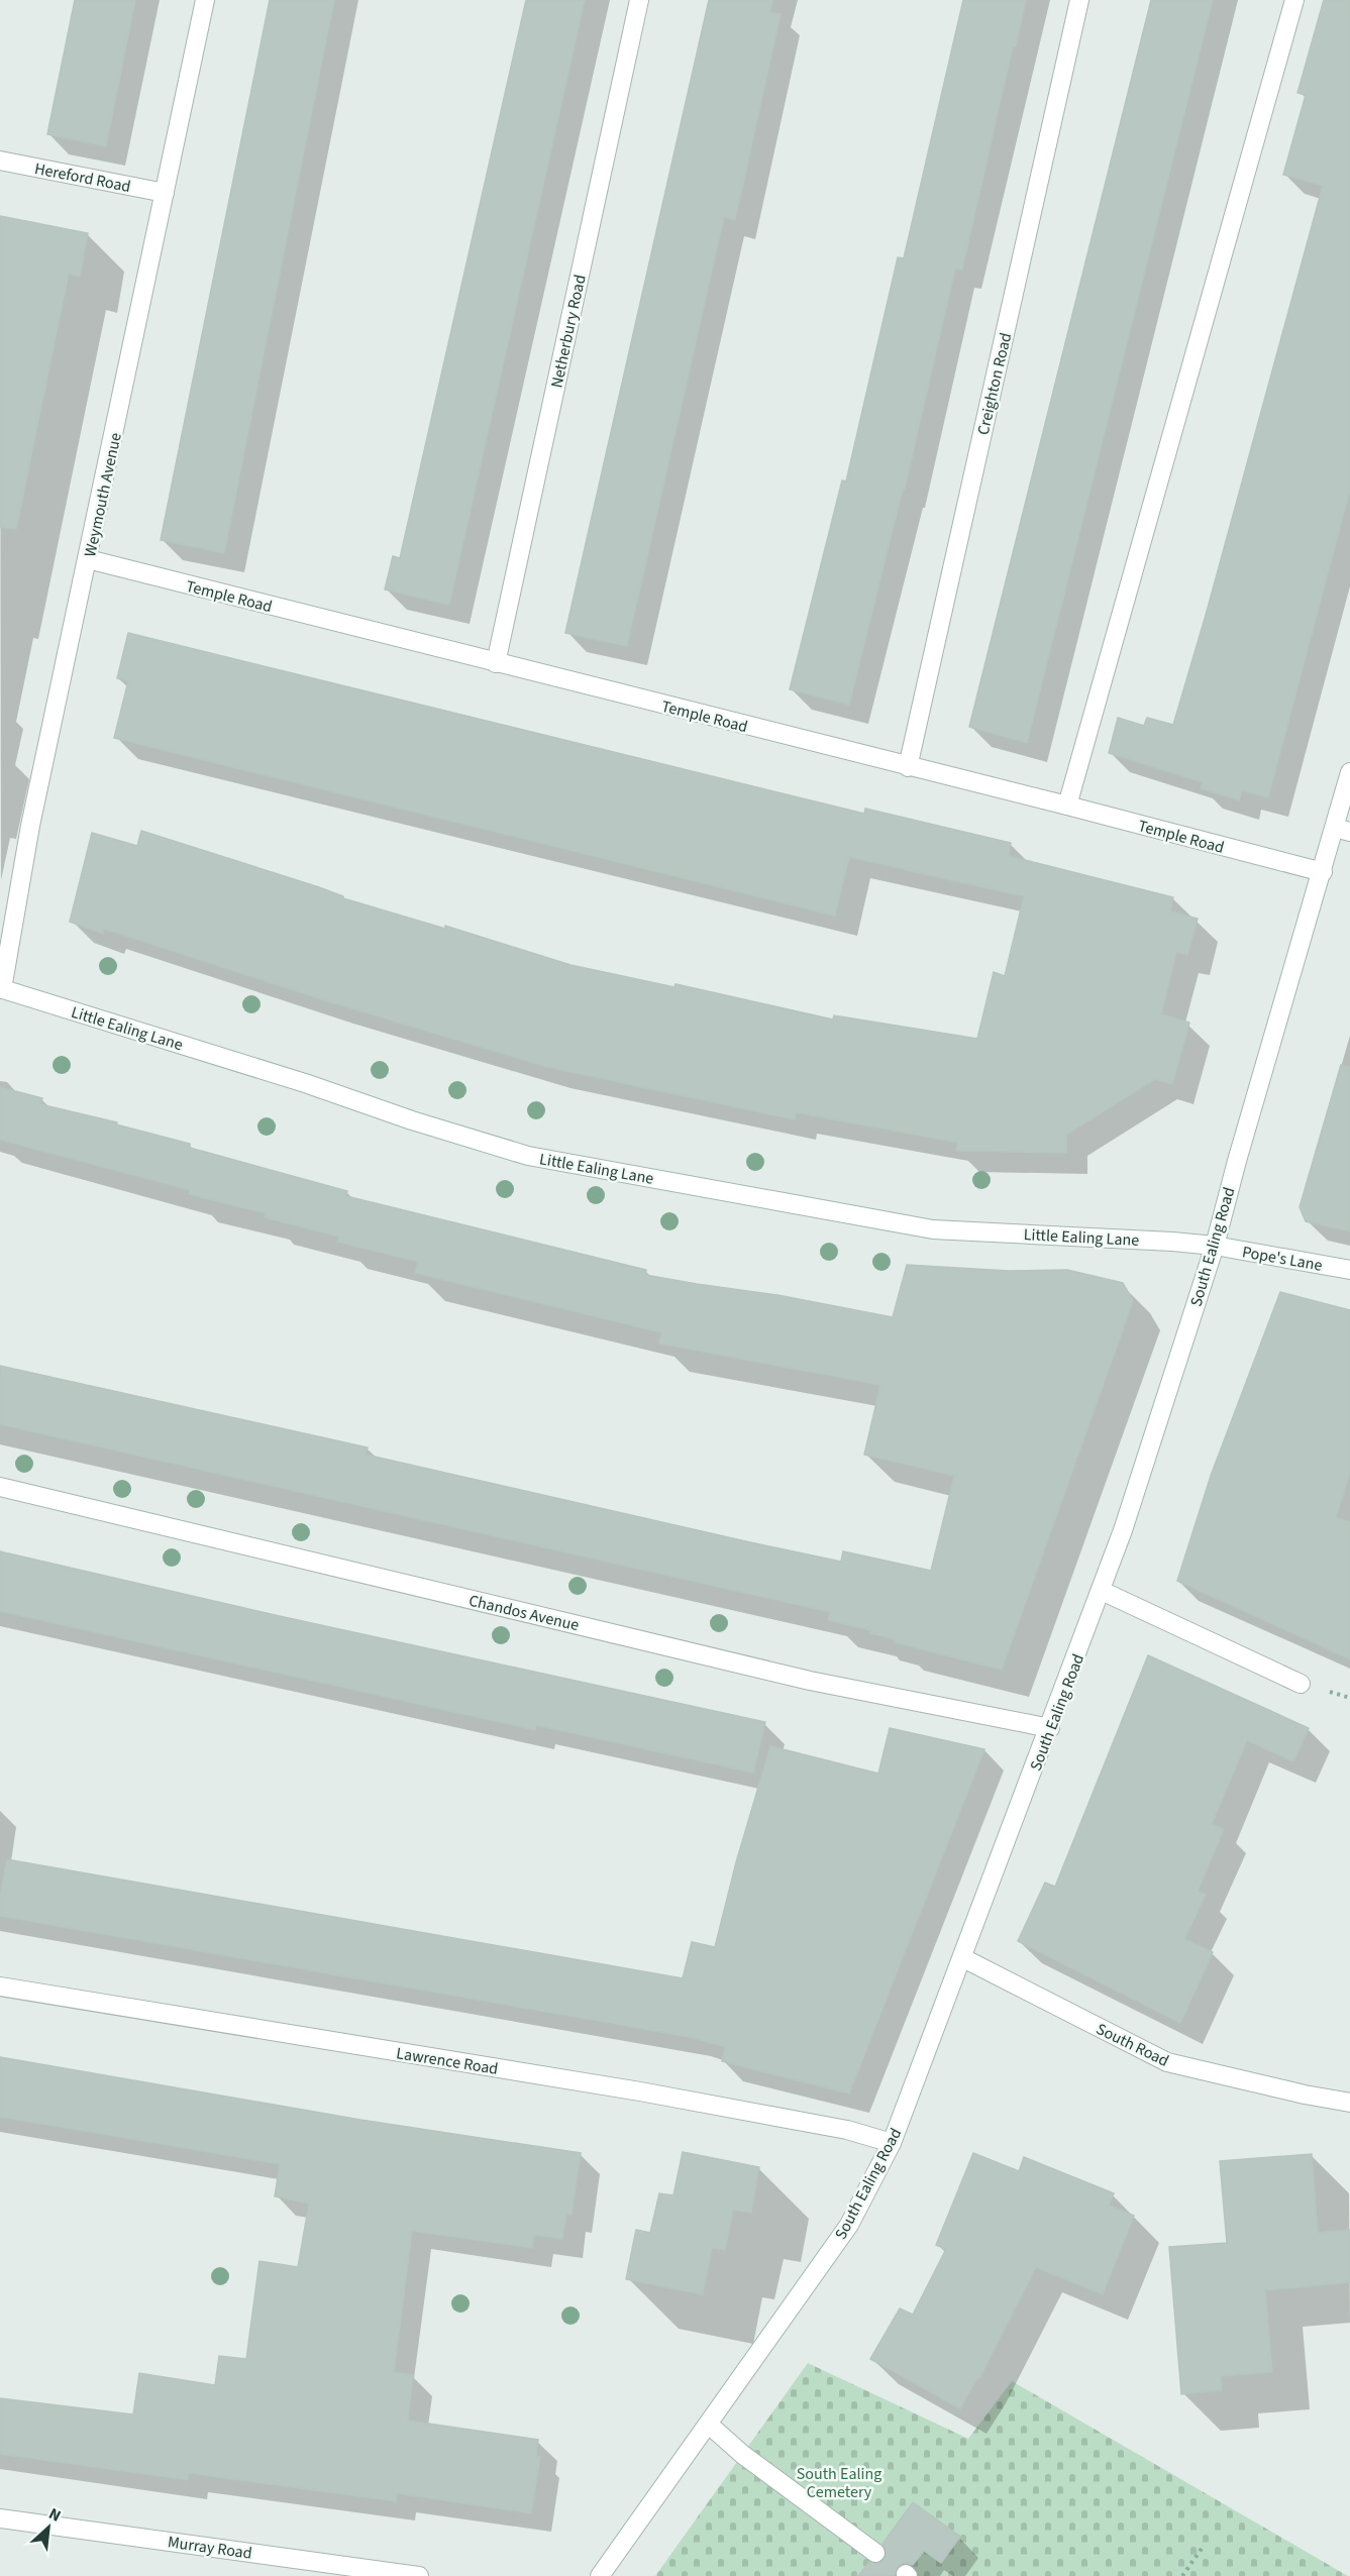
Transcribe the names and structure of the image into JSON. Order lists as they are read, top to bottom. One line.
{"streets":{"street":["Hereford Road","Netherbury Road","Creighton Road","Weymouth Avenue","Temple Road","Little Ealing Lane","South Ealing Road","Pope's Lane","Chandos Avenue","South Road","Lawrence Road","Murray Road"]},"crossings":[["Hereford Road","Weymouth Avenue"],["Netherbury Road","Temple Road"],["Creighton Road","Temple Road"],["Weymouth Avenue","Temple Road"],["Weymouth Avenue","Little Ealing Lane"],["Temple Road","South Ealing Road"],["Little Ealing Lane","South Ealing Road"],["Little Ealing Lane","Pope's Lane"],["South Ealing Road","Pope's Lane"],["South Ealing Road","Chandos Avenue"],["South Ealing Road","South Road"],["South Ealing Road","Lawrence Road"]],"parks":["South Ealing Cemetery"],"north":"top right"}
